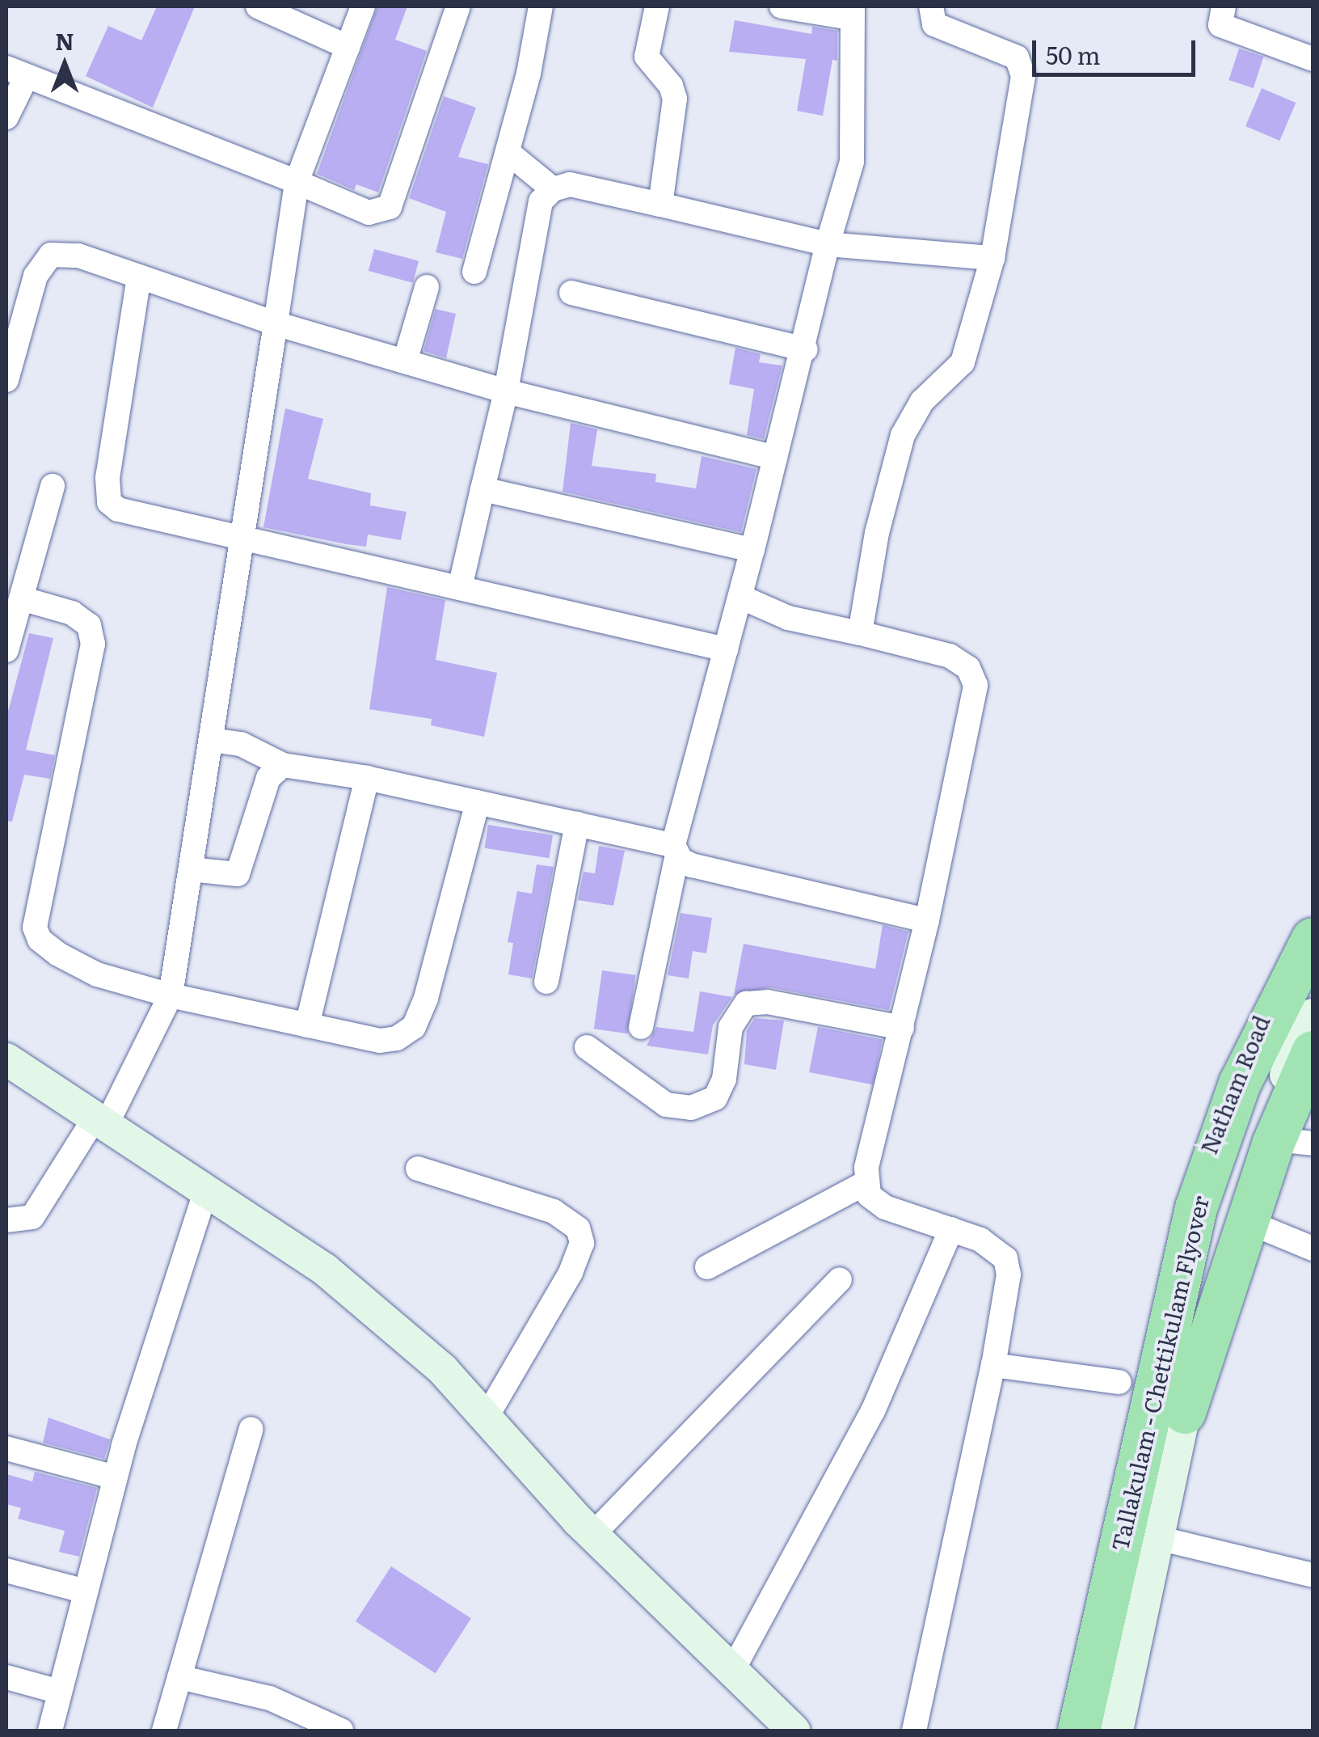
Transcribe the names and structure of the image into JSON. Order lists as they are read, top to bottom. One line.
{"streets":{"highway":["Tallakulam - Chettikulam Flyover"],"main road":["Natham Road"]},"crossings":[["Natham Road","Tallakulam - Chettikulam Flyover"]],"scale_bar":"50 m","north":"top"}
